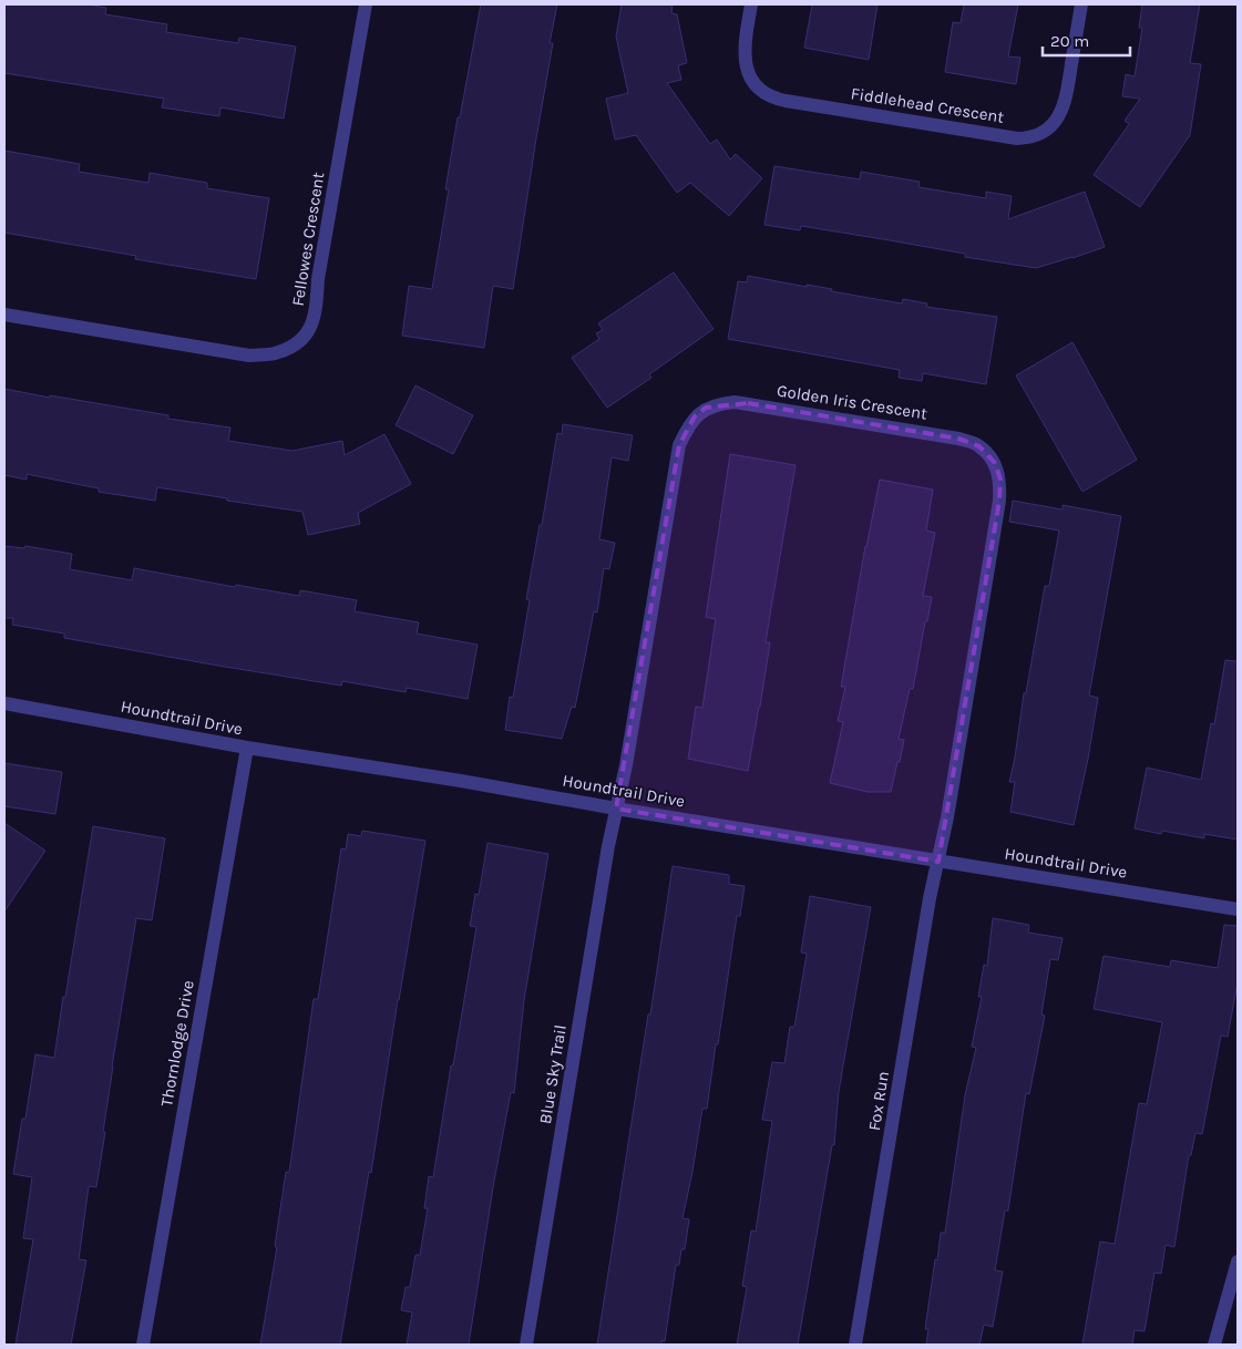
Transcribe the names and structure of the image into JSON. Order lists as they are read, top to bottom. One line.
{"streets":{"street":["Fiddlehead Crescent","Fellowes Crescent","Golden Iris Crescent","Houndtrail Drive","Thornlodge Drive","Blue Sky Trail","Fox Run"]},"crossings":[["Golden Iris Crescent","Houndtrail Drive"],["Golden Iris Crescent","Blue Sky Trail"],["Golden Iris Crescent","Fox Run"],["Houndtrail Drive","Thornlodge Drive"],["Houndtrail Drive","Blue Sky Trail"],["Houndtrail Drive","Fox Run"]],"scale_bar":"20 m"}
